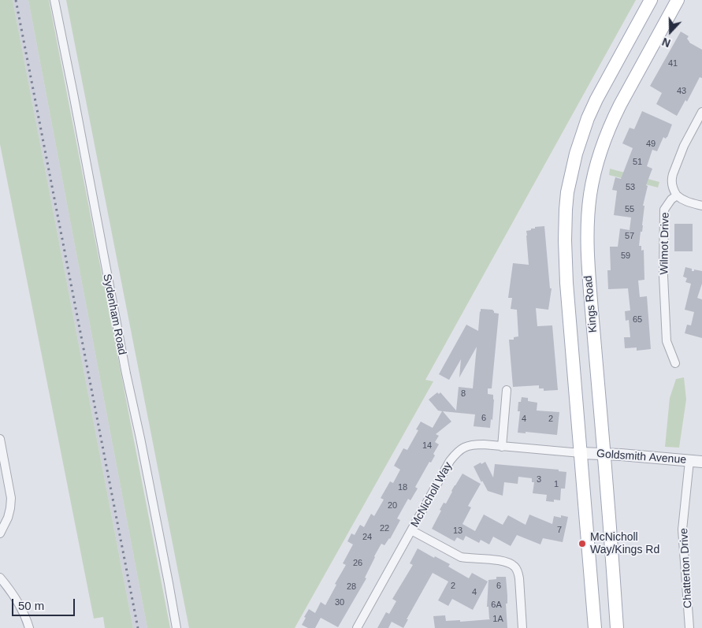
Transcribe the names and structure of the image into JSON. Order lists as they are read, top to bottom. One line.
{"streets":{"main road":["Kings Road"],"street":["Wilmot Drive","Sydenham Road","Goldsmith Avenue","McNicholl Way","Chatterton Drive"]},"crossings":[["Kings Road","Goldsmith Avenue"],["Kings Road","McNicholl Way"],["Goldsmith Avenue","McNicholl Way"],["Goldsmith Avenue","Chatterton Drive"]],"places":["McNicholl Way/Kings Rd"],"house_numbers":["41","43","49","51","53","55","57","59","65","8","6","4","2","14","3","1","18","20","22","7","13","24","26","2","6","28","4","30","6A","1A"],"scale_bar":"50 m","north":"bottom"}
